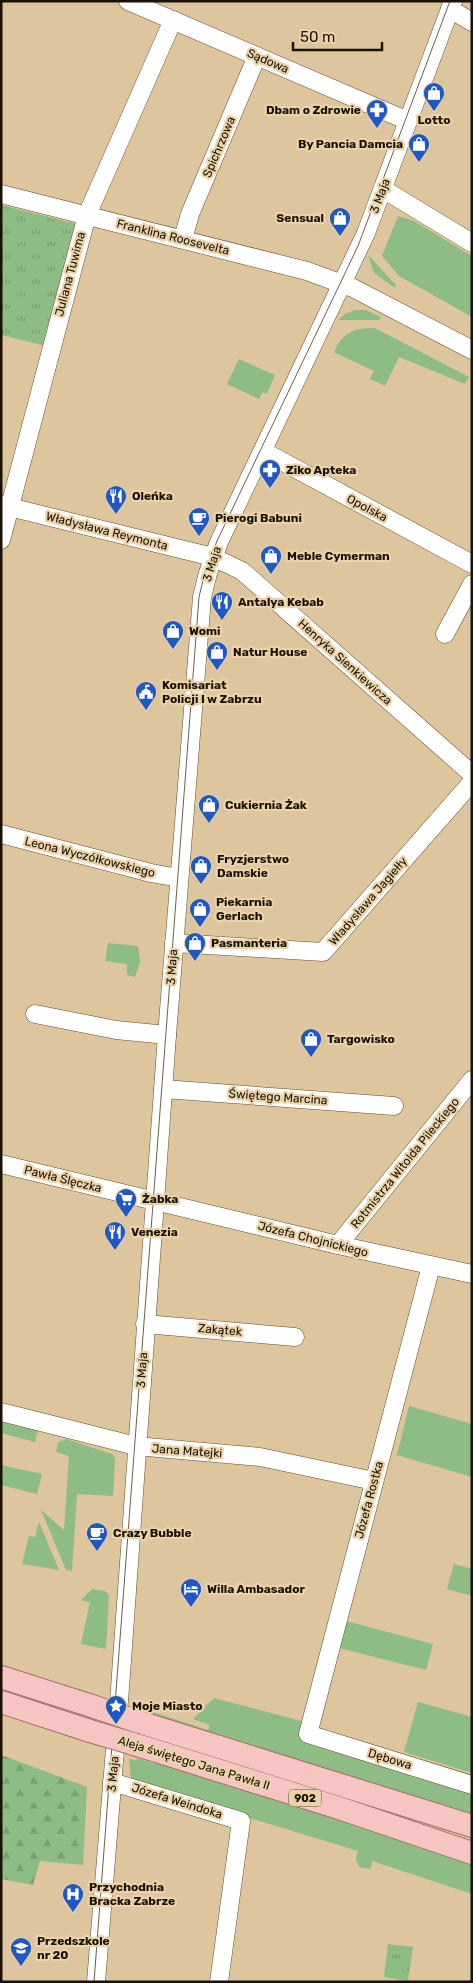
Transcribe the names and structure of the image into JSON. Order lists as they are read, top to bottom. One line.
{"streets":{"main road":["Aleja świętego Jana Pawła II","902"],"street":["Sądowa","Spichrzowa","3 Maja","Franklina Roosevelta","Juliana Tuwima","Opolska","Władysława Reymonta","Henryka Sienkiewicza","Leona Wyczółkowskiego","Władysława Jagiełły","Świętego Marcina","Rotmistrza Witolda Pileckiego","Pawła Ślęczka","Józefa Chojnickiego","Zakątek","Jana Matejki","Józefa Rostka","Dębowa","Józefa Weindoka"]},"crossings":[["Sądowa","Spichrzowa"],["Sądowa","3 Maja"],["Sądowa","Juliana Tuwima"],["Spichrzowa","Franklina Roosevelta"],["3 Maja","Franklina Roosevelta"],["3 Maja","Opolska"],["3 Maja","Władysława Reymonta"],["3 Maja","Henryka Sienkiewicza"],["3 Maja","Leona Wyczółkowskiego"],["3 Maja","Władysława Jagiełły"],["3 Maja","Świętego Marcina"],["3 Maja","Pawła Ślęczka"],["3 Maja","Józefa Chojnickiego"],["3 Maja","Zakątek"],["3 Maja","Jana Matejki"],["3 Maja","Józefa Weindoka"],["Franklina Roosevelta","Juliana Tuwima"],["Juliana Tuwima","Władysława Reymonta"],["Władysława Reymonta","Henryka Sienkiewicza"],["Rotmistrza Witolda Pileckiego","Józefa Chojnickiego"],["Pawła Ślęczka","Józefa Chojnickiego"],["Józefa Chojnickiego","Józefa Rostka"],["Jana Matejki","Józefa Rostka"],["Józefa Rostka","Dębowa"]],"places":{"shop":["Lotto","By Pancia Damcia","Sensual","Meble Cymerman","Womi","Natur House","Cukiernia Żak","Fryzjerstwo Damskie","Piekarnia Gerlach","Pasmanteria","Targowisko"],"pharmacy":["Dbam o Zdrowie","Ziko Apteka"],"restaurant":["Oleńka","Antalya Kebab","Venezia"],"cafe":["Pierogi Babuni","Crazy Bubble"],"public building":["Komisariat Policji I w Zabrzu"],"supermarket":["Żabka"],"hotel":["Willa Ambasador"],"place":["Moje Miasto"],"hospital":["Przychodnia Bracka Zabrze"],"school or university":["Przedszkole nr 20"]},"scale_bar":"50 m"}
